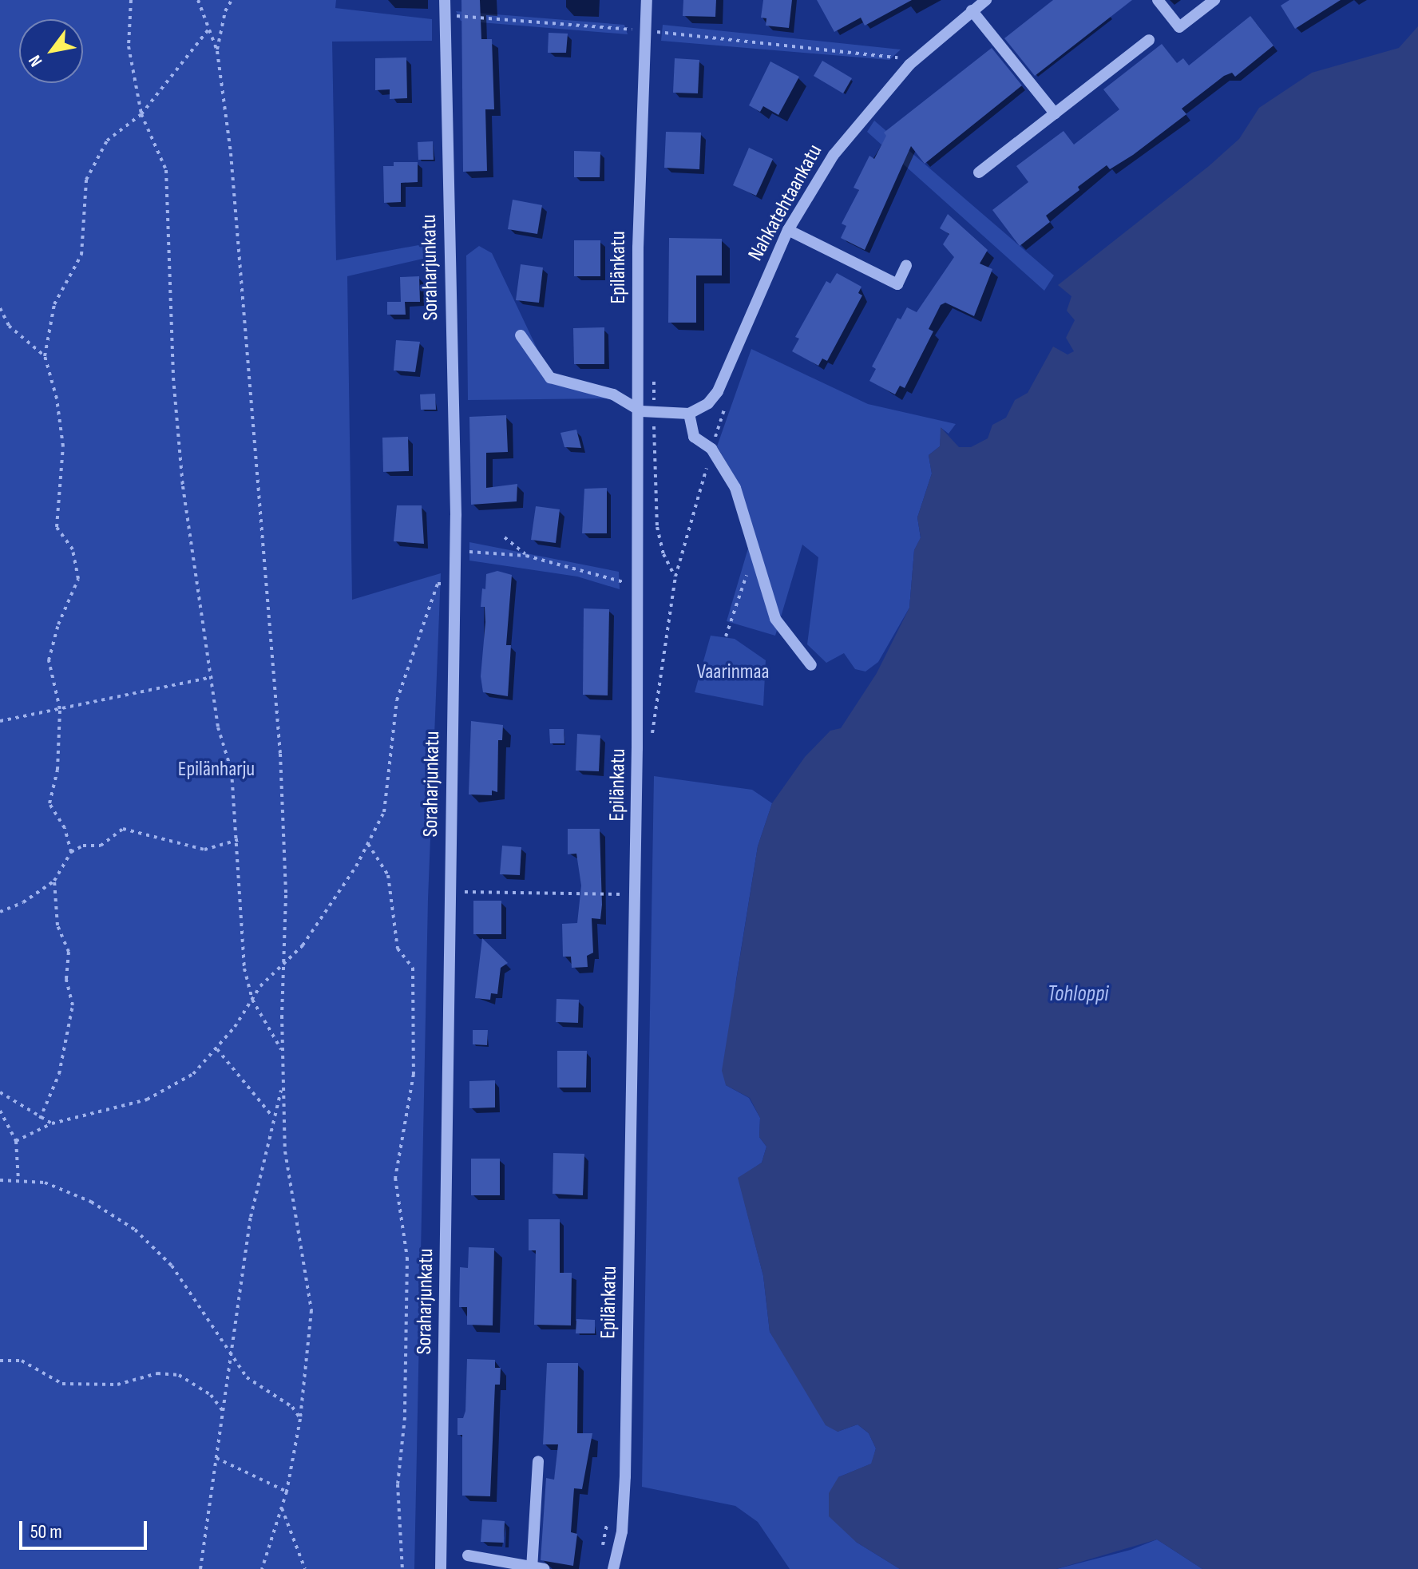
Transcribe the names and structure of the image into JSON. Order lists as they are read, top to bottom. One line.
{"streets":{"street":["Nahkatehtaankatu","Soraharjunkatu","Epilänkatu"]},"water":["Tohloppi"],"parks":["Vaarinmaa","Epilänharju"],"scale_bar":"50 m","north":"bottom left"}
